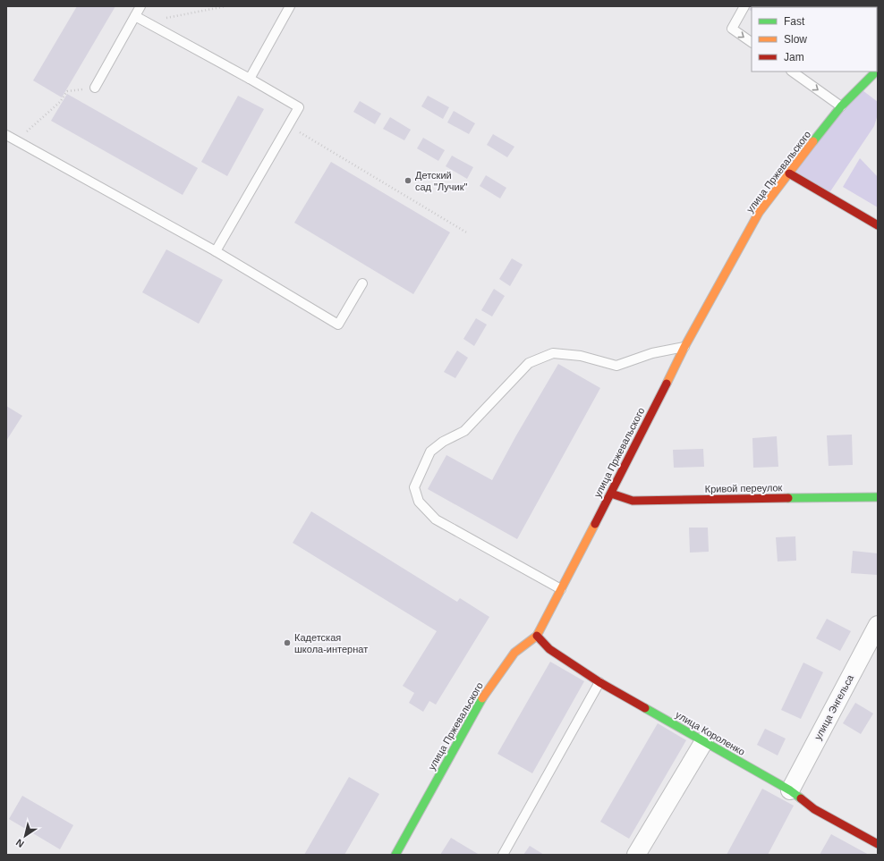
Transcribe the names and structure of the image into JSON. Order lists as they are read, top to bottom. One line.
{"streets":{"street":["улица Пржевальского","Кривой переулок","улица Энгельса","улица Короленко"]},"crossings":[["улица Пржевальского","Кривой переулок"],["улица Пржевальского","улица Короленко"],["улица Энгельса","улица Короленко"]],"places":["Детский сад \"Лучик\"","Кадетская школа-интернат"],"legend":["Fast","Slow","Jam"],"north":"bottom left"}
